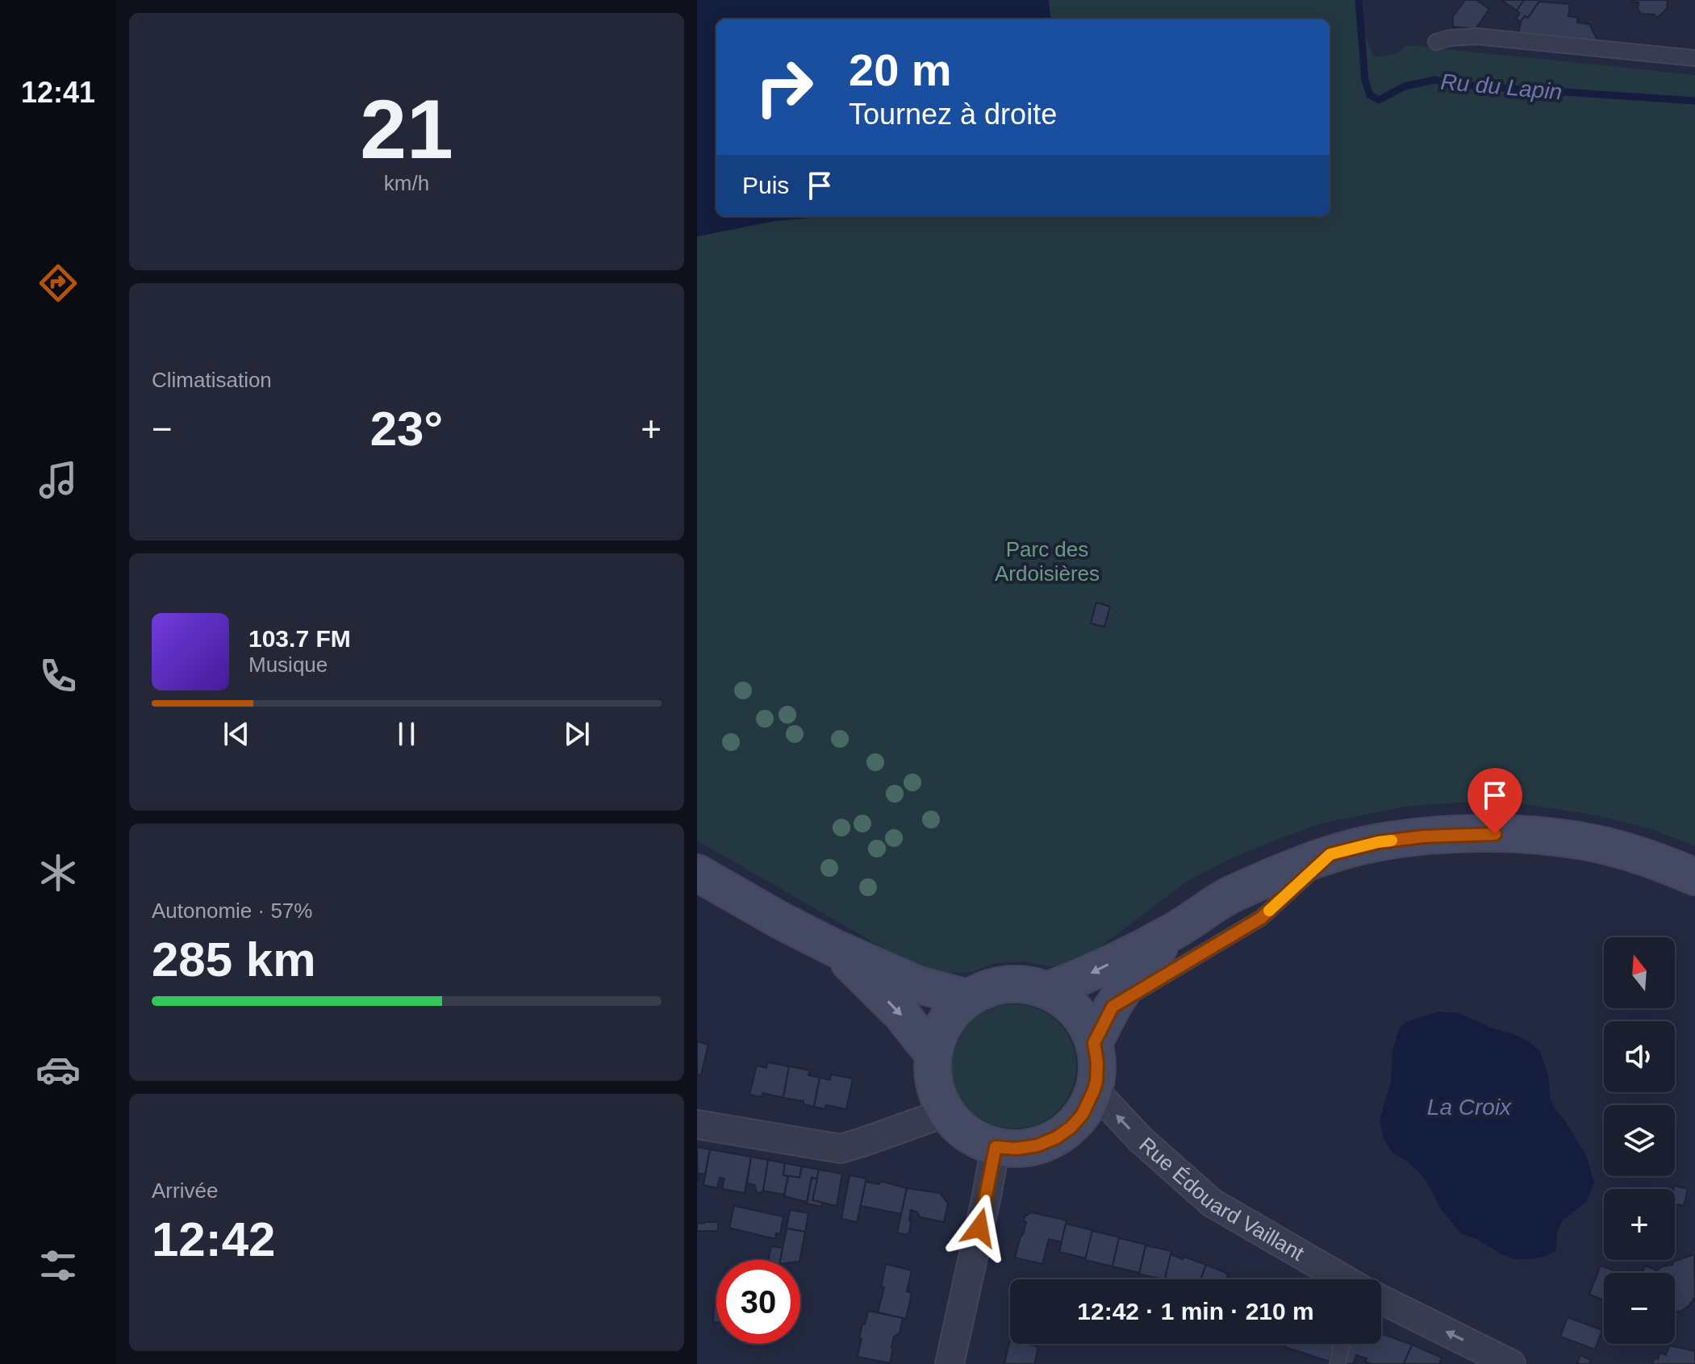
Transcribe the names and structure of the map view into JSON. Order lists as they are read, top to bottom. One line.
{"streets":{"street":["Rue Édouard Vaillant"]},"one_way":["Rue Édouard Vaillant"],"water":["Ru du Lapin","La Croix"],"parks":["Parc des Ardoisières"],"north":"top","page":{"tabs":"12:41","tile":[["21","km/h"],"Climatisation",["Autonomie · 57%","285 km"],["Arrivée","12:42"]],"turn":["20 m","Tournez à droite"],"then":"Puis","heat":["−","23°","+"],"song":["103.7 FM","Musique"],"map_buttons":["+","−"],"limit":"30","trip":"12:42 · 1 min · 210 m"}}
